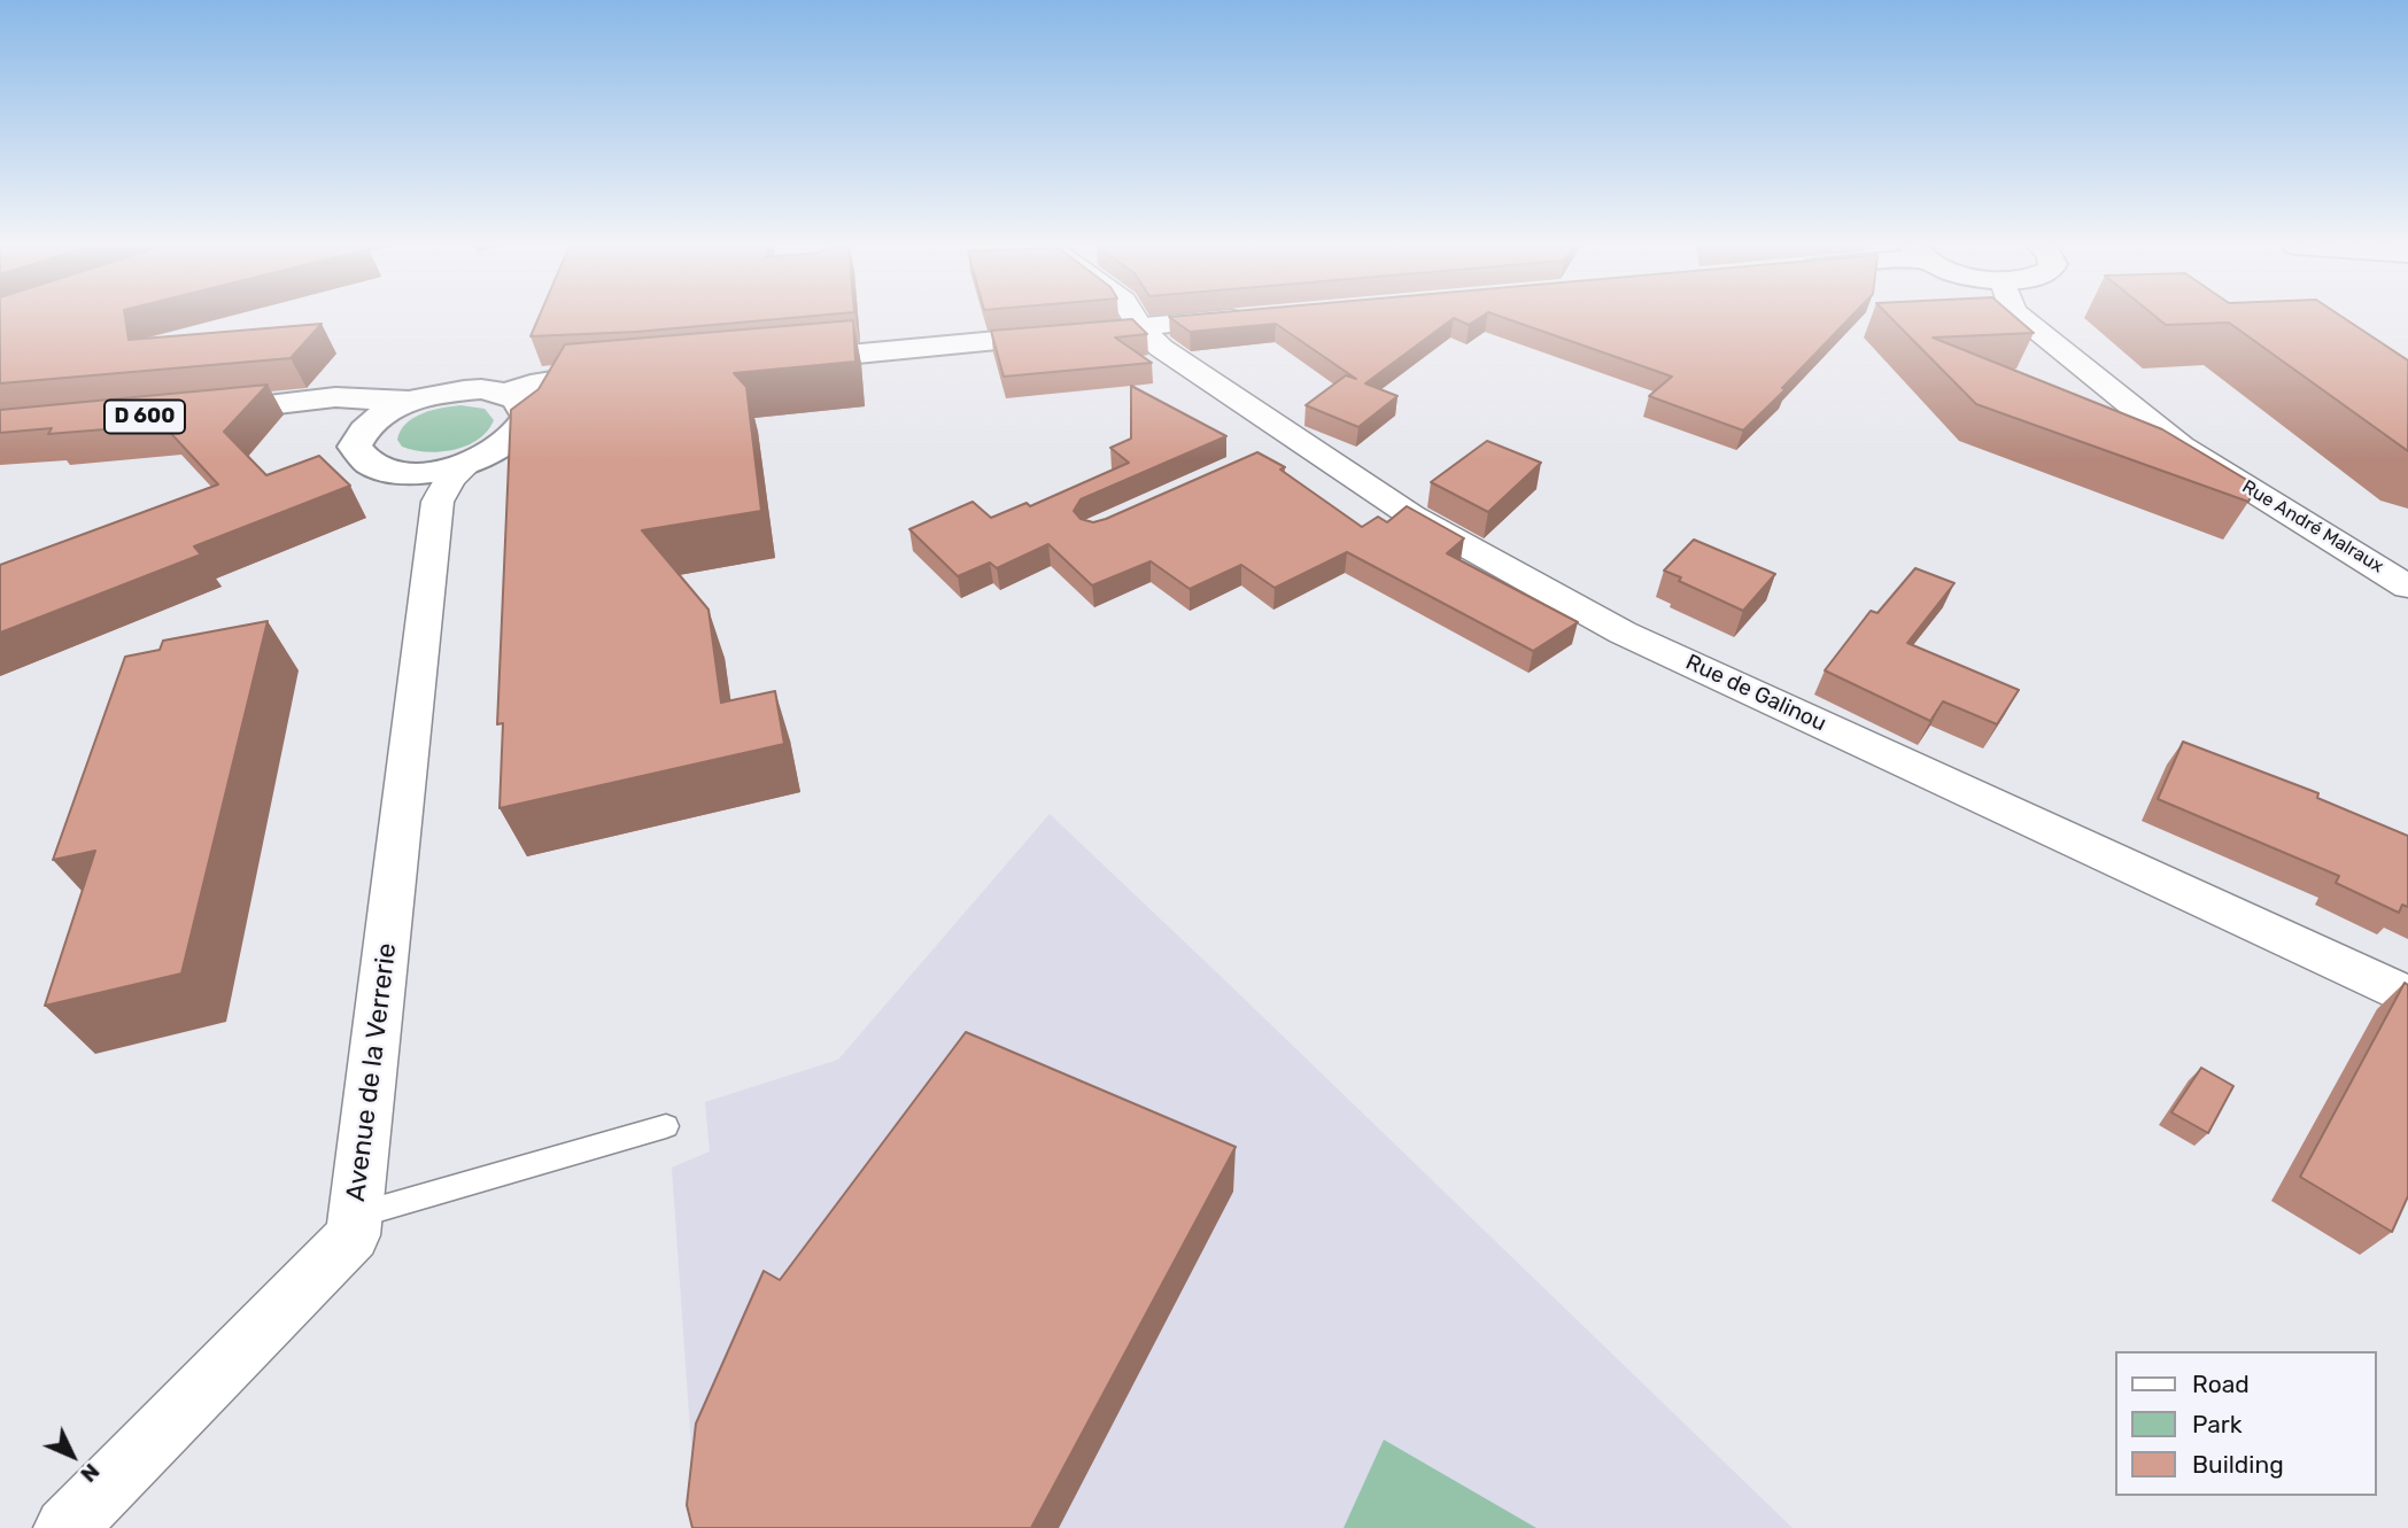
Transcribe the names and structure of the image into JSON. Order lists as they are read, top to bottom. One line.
{"streets":{"main road":["D 600"],"street":["Rue André Malraux","Rue de Galinou","Avenue de la Verrerie"]},"legend":["Road","Park","Building"],"north":"bottom right"}
